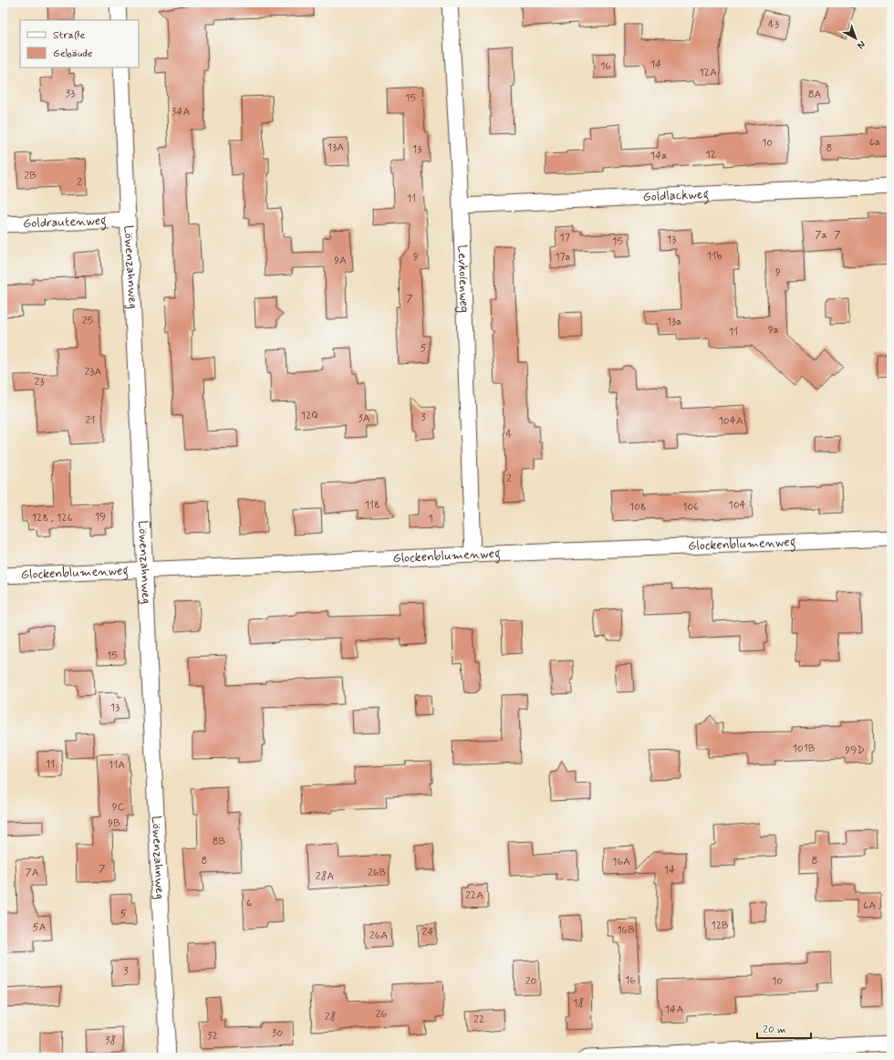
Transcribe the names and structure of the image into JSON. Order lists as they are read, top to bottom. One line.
{"streets":{"street":["Goldlackweg","Goldrautenweg","Löwenzahnweg","Levkoienweg","Glockenblumenweg"]},"crossings":[["Goldlackweg","Levkoienweg"],["Goldrautenweg","Löwenzahnweg"],["Löwenzahnweg","Glockenblumenweg"],["Levkoienweg","Glockenblumenweg"]],"house_numbers":["43","14","16","12A","33","8A","15","34A","6a","10","13A","8","13","12","14a","2B","2","11","7a","7","17","13","15","11b","9","17a","9A","9","7","25","13a","9a","11","5","23A","23","120","3","3A","21","104A","4","2","118","104","108","106","19","128 , 126","1","15","13","101B","99D","11","11A","9C","9B","8B","8","8","16A","7","14","7A","26B","28A","22A","6","6A","5","12B","5A","16B","24","26A","3","16","20","10","18","14A","26","28","22","30","32","38"],"legend":["Straße","Gebäude"],"scale_bar":"20 m","north":"bottom right"}
